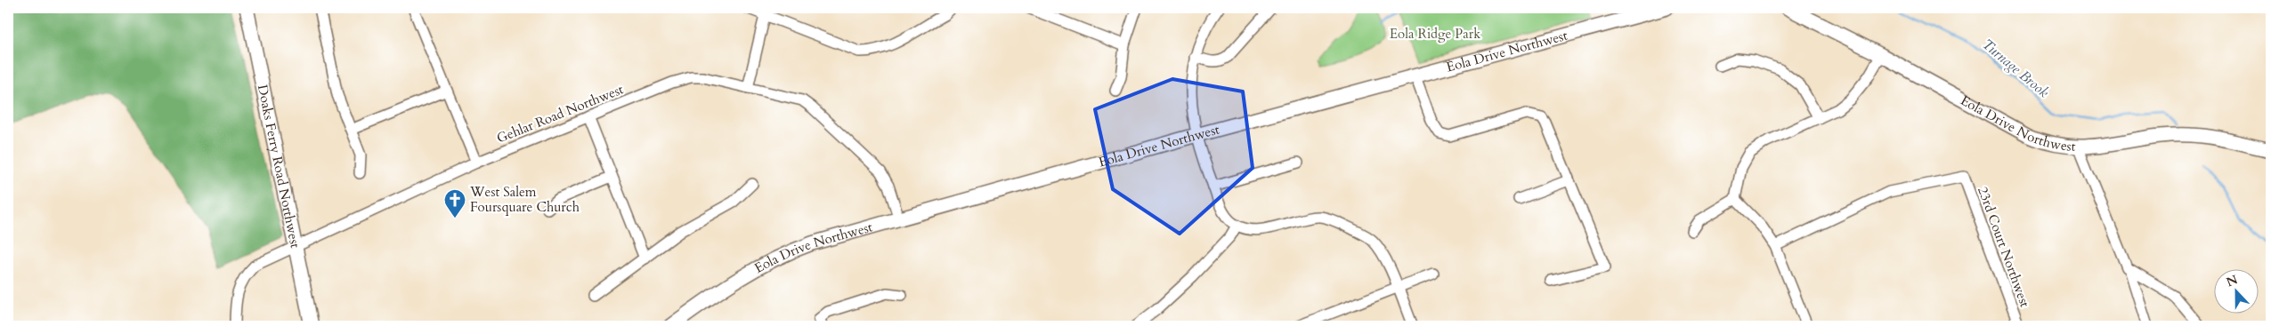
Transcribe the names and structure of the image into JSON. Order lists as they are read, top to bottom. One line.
{"streets":{"main road":["Eola Drive Northwest","Doaks Ferry Road Northwest"],"street":["Gehlar Road Northwest","23rd Court Northwest"]},"crossings":[["Eola Drive Northwest","Gehlar Road Northwest"],["Gehlar Road Northwest","Doaks Ferry Road Northwest"]],"water":["Turnage Brook"],"parks":["Eola Ridge Park"],"places":{"church":["West Salem Foursquare Church"]},"north":"top"}
